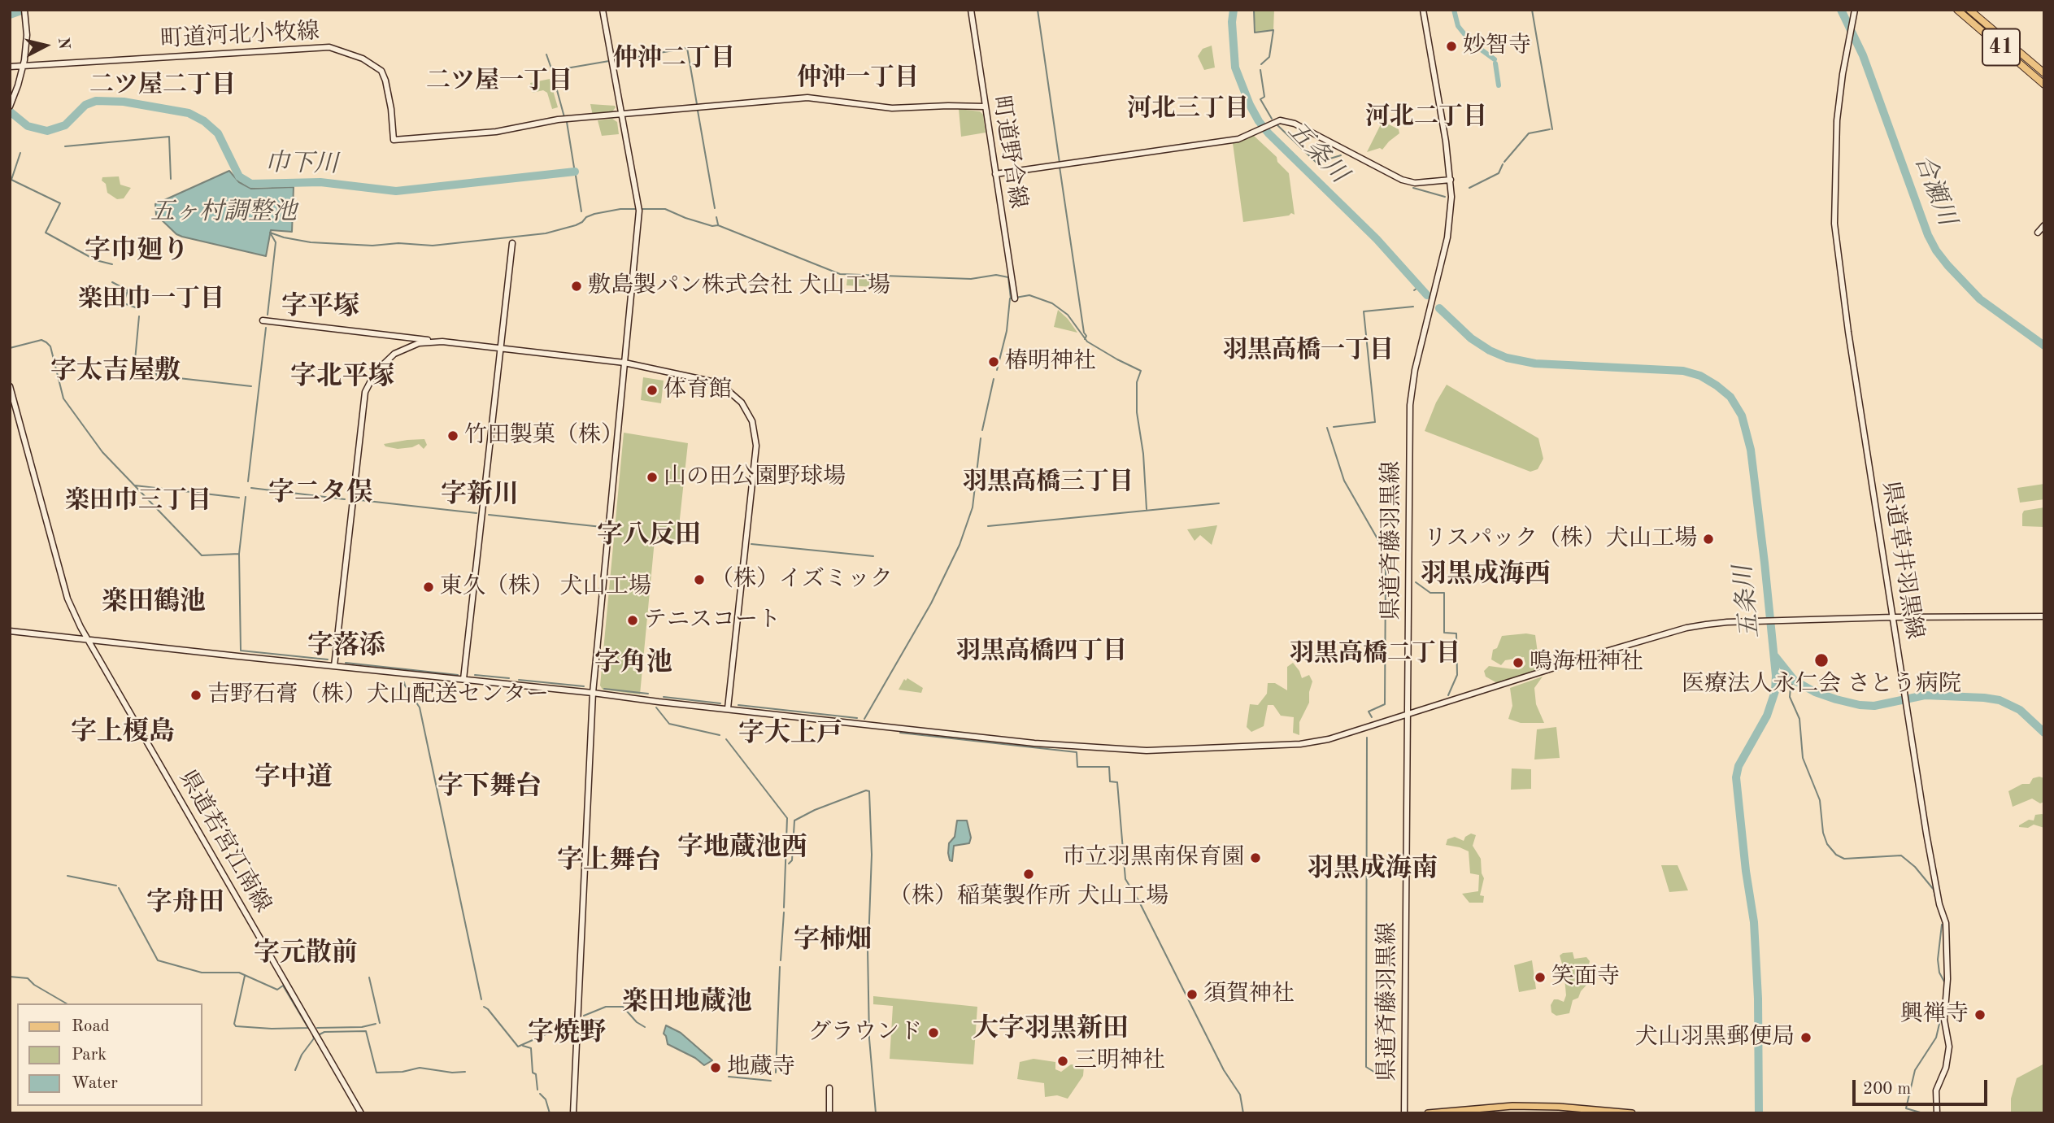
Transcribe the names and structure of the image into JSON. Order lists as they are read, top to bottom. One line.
{"streets":{"highway":["41"],"street":["町道河北小牧線","町道野合線","県道斉藤羽黒線","県道草井羽黒線","県道若宮江南線"]},"crossings":[["町道河北小牧線","町道野合線"]],"districts":["仲沖二丁目","仲沖一丁目","二ツ屋一丁目","二ツ屋二丁目","河北三丁目","河北二丁目","字巾廻り","楽田巾一丁目","字平塚","羽黒高橋一丁目","字太吉屋敷","字北平塚","羽黒高橋三丁目","字二タ俣","字新川","楽田巾三丁目","字八反田","羽黒成海西","楽田鶴池","字落添","羽黒高橋四丁目","羽黒高橋二丁目","字角池","字上榎島","字大上戸","字中道","字下舞台","字地蔵池西","字上舞台","羽黒成海南","字舟田","字柿畑","字元散前","楽田地蔵池","大字羽黒新田","字焼野"],"water":["五条川","巾下川","合瀬川","五ヶ村調整池"],"places":["妙智寺","敷島製パン株式会社 犬山工場","椿明神社","体育館","竹田製菓（株）","山の田公園野球場","リスパック（株）犬山工場","（株）イズミック","東久（株） 犬山工場","テニスコート","医療法人永仁会 さとう病院","鳴海杻神社","吉野石膏（株）犬山配送センター","市立羽黒南保育園","（株）稲葉製作所 犬山工場","笑面寺","須賀神社","興禅寺","グラウンド","犬山羽黒郵便局","三明神社","地蔵寺"],"legend":["Road","Park","Water"],"scale_bar":"200 m","north":"right"}
